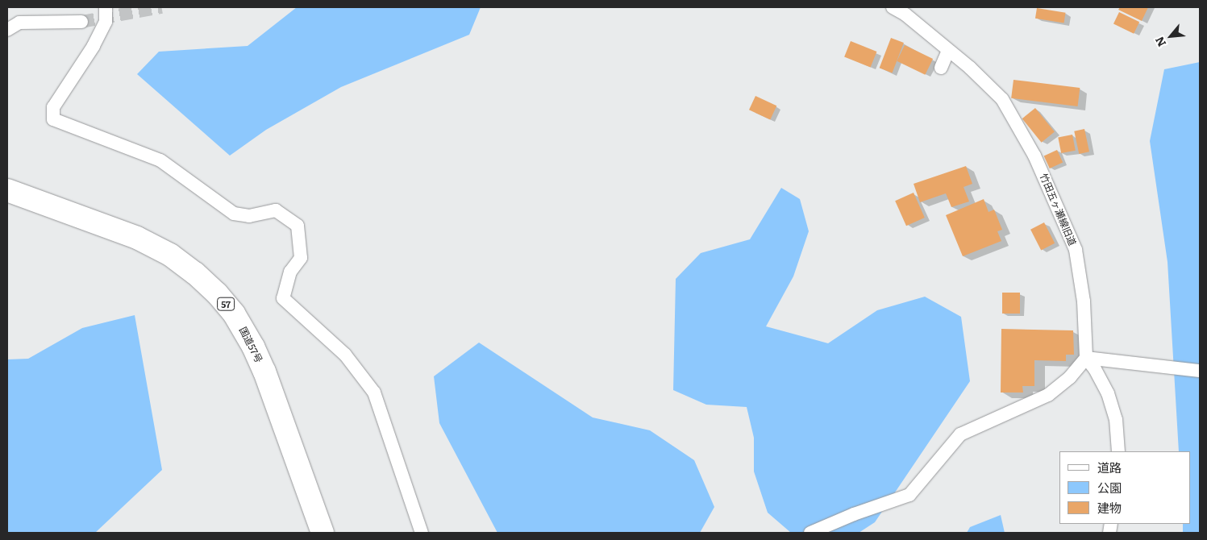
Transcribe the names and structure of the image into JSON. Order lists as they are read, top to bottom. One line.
{"streets":{"highway":["57","国道57号"],"street":["竹田五ヶ瀬線旧道"]},"legend":["道路","公園","建物"],"north":"bottom left"}
